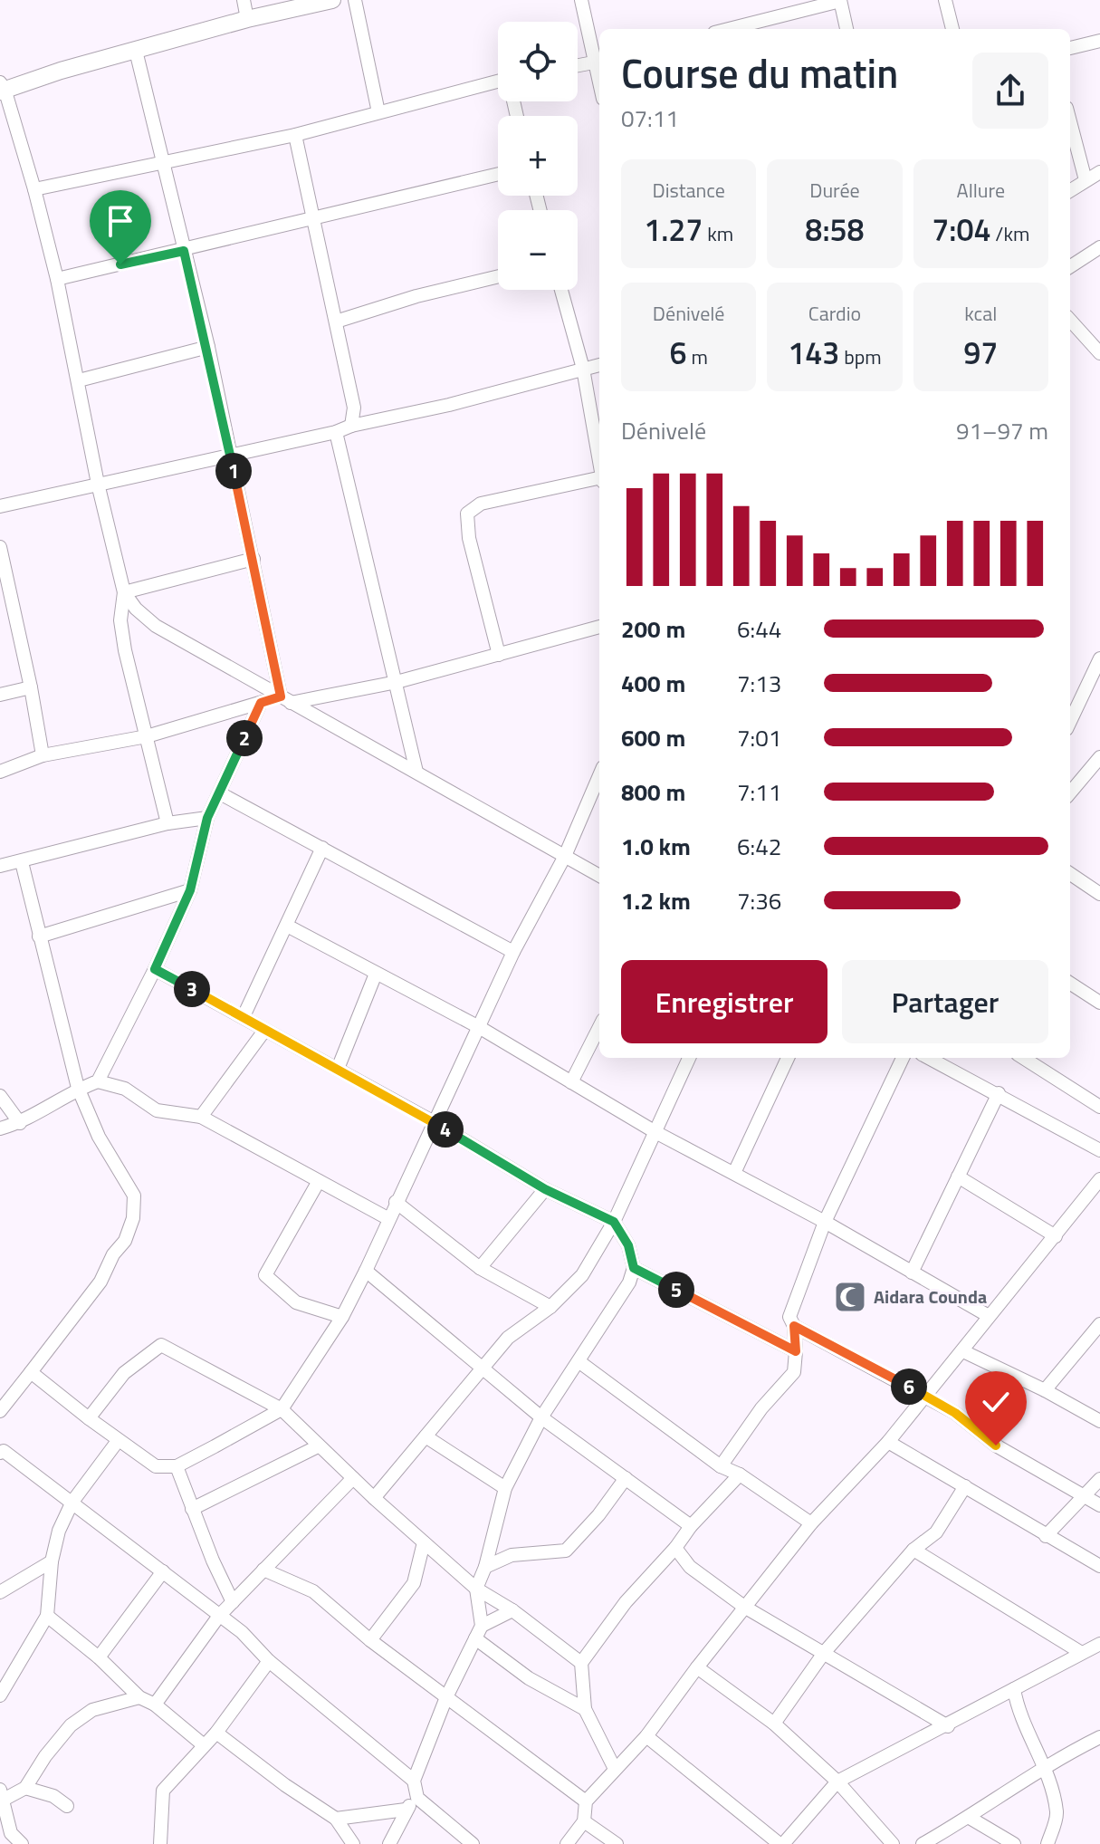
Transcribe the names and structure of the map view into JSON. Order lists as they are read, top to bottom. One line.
{"places":{"mosque":["Aidara Counda"]},"page":{"map_buttons":["+","−"],"heading":["Course du matin","07:11"],"stats":[["Distance","1.27 km"],["Durée","8:58"],["Allure","7:04 /km"],["Dénivelé","6 m"],["Cardio","143 bpm"],["kcal","97"]],"chart":["Dénivelé","91–97 m"],"pins":["1","2","3","4","5","6"],"list":[{"name":"200 m","note":"6:44"},{"name":"400 m","note":"7:13"},{"name":"600 m","note":"7:01"},{"name":"800 m","note":"7:11"},{"name":"1.0 km","note":"6:42"},{"name":"1.2 km","note":"7:36"}],"buttons":["Enregistrer","Partager"]}}
